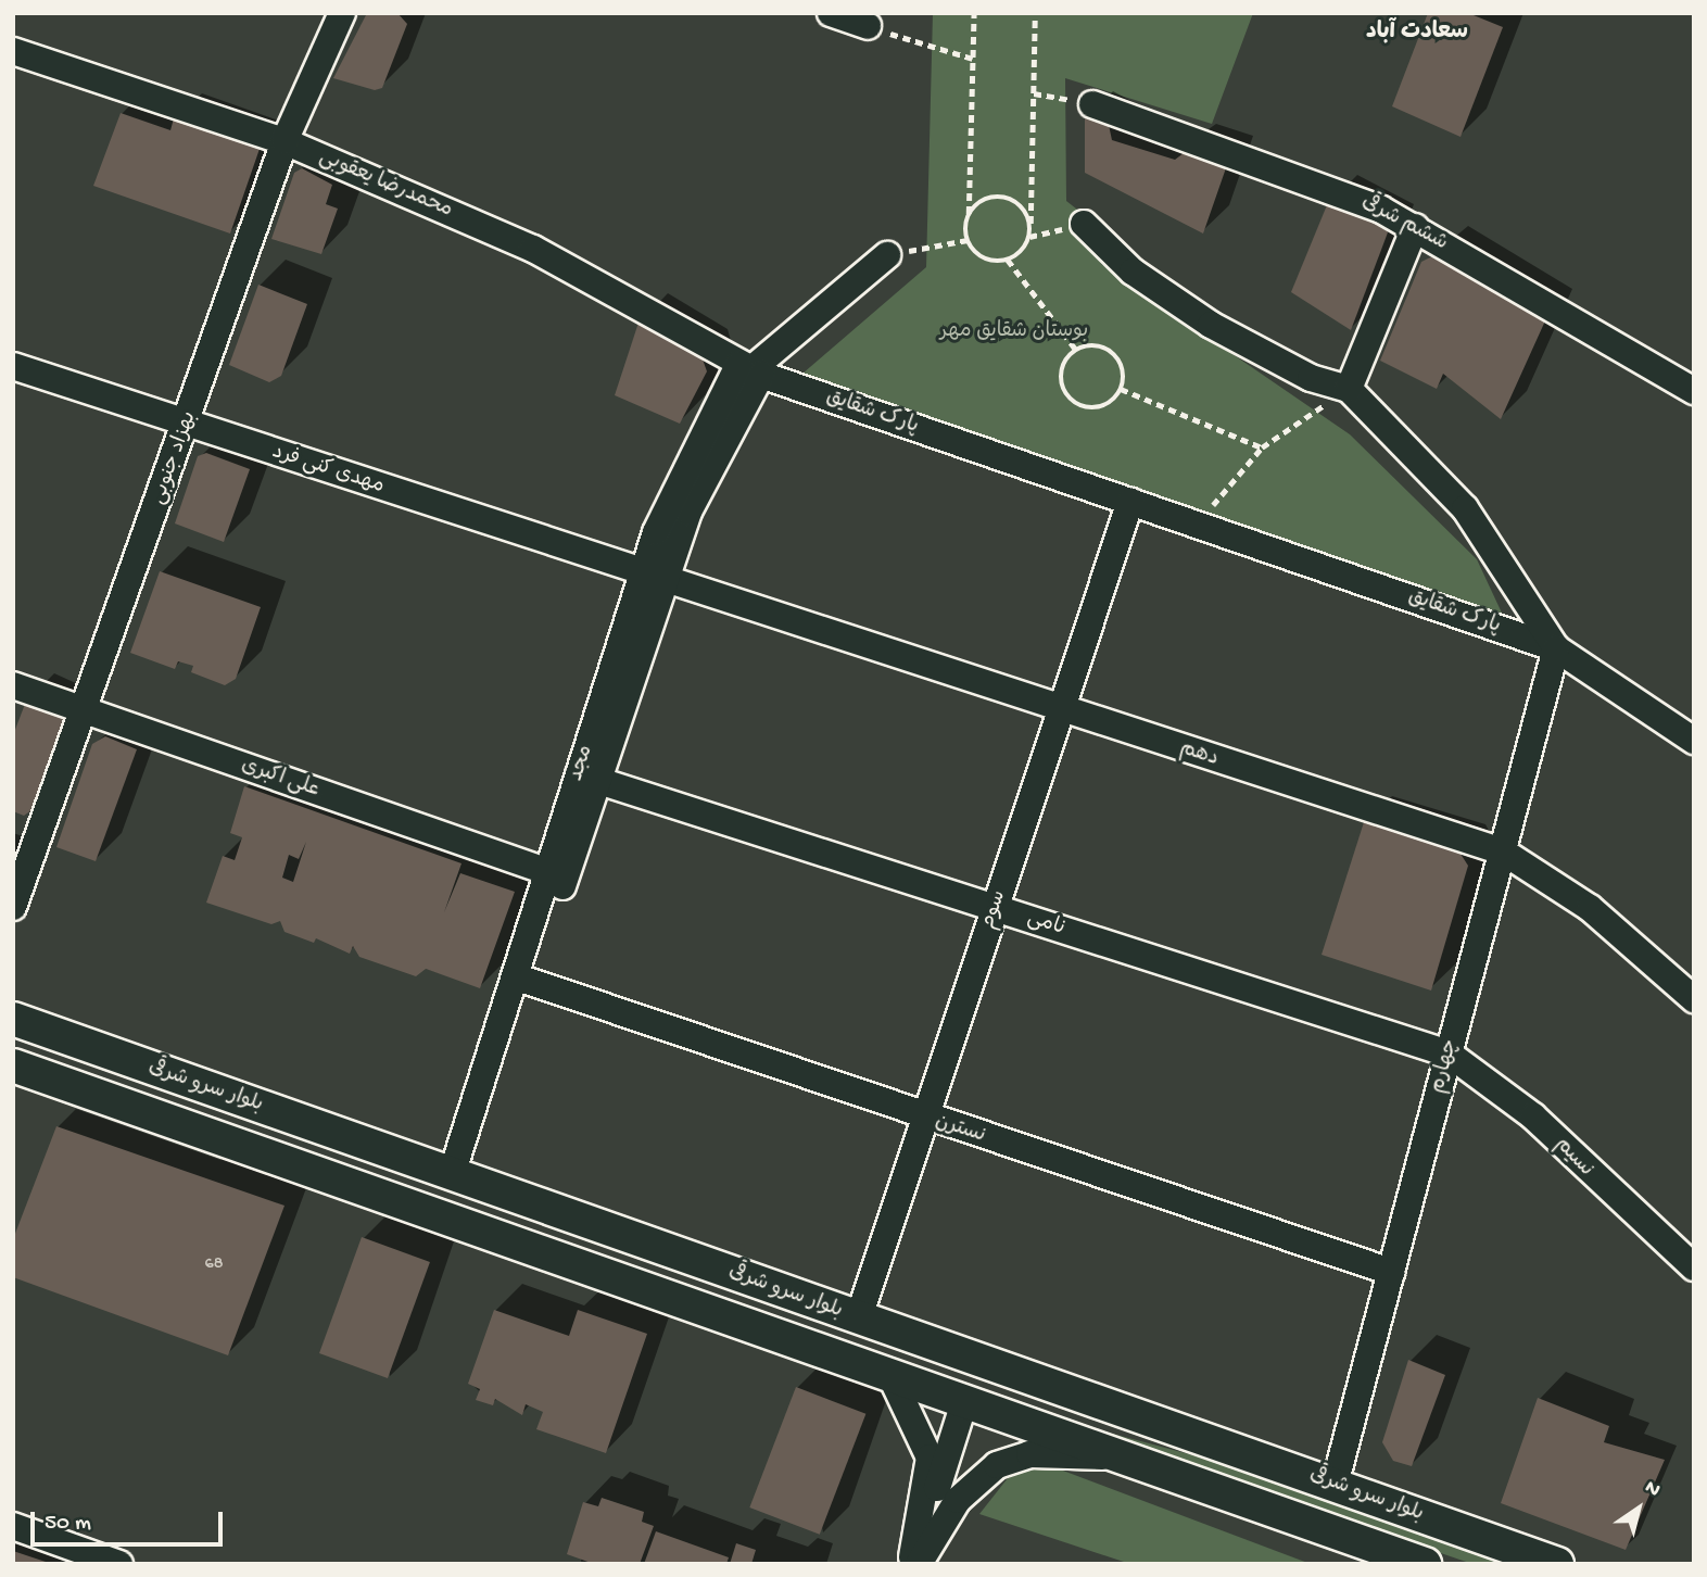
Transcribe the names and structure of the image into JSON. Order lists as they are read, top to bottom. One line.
{"streets":{"main road":["بلوار سرو شرقی"],"street":["محمدرضا یعقوبی","ششم شرقی","پارک شقایق","بهزاد جنوبی","مهدی کنی فرد","دهم","مجد","علی اکبری","سوم","نامی","چهارم","نسترن","نسیم"]},"crossings":[["محمدرضا یعقوبی","پارک شقایق"],["محمدرضا یعقوبی","بهزاد جنوبی"],["محمدرضا یعقوبی","مجد"],["پارک شقایق","مجد"],["پارک شقایق","سوم"],["پارک شقایق","چهارم"],["بهزاد جنوبی","مهدی کنی فرد"],["بهزاد جنوبی","علی اکبری"],["مهدی کنی فرد","دهم"],["مهدی کنی فرد","مجد"],["دهم","مجد"],["دهم","سوم"],["دهم","چهارم"],["مجد","علی اکبری"],["مجد","نامی"],["مجد","بلوار سرو شرقی"],["مجد","نسترن"],["سوم","نامی"],["سوم","بلوار سرو شرقی"],["سوم","نسترن"],["نامی","چهارم"],["نامی","نسیم"],["چهارم","بلوار سرو شرقی"],["چهارم","نسترن"],["چهارم","نسیم"]],"districts":["سعادت آباد"],"parks":["بوستان شقایق مهر"],"house_numbers":["68"],"scale_bar":"50 m","north":"top right"}
